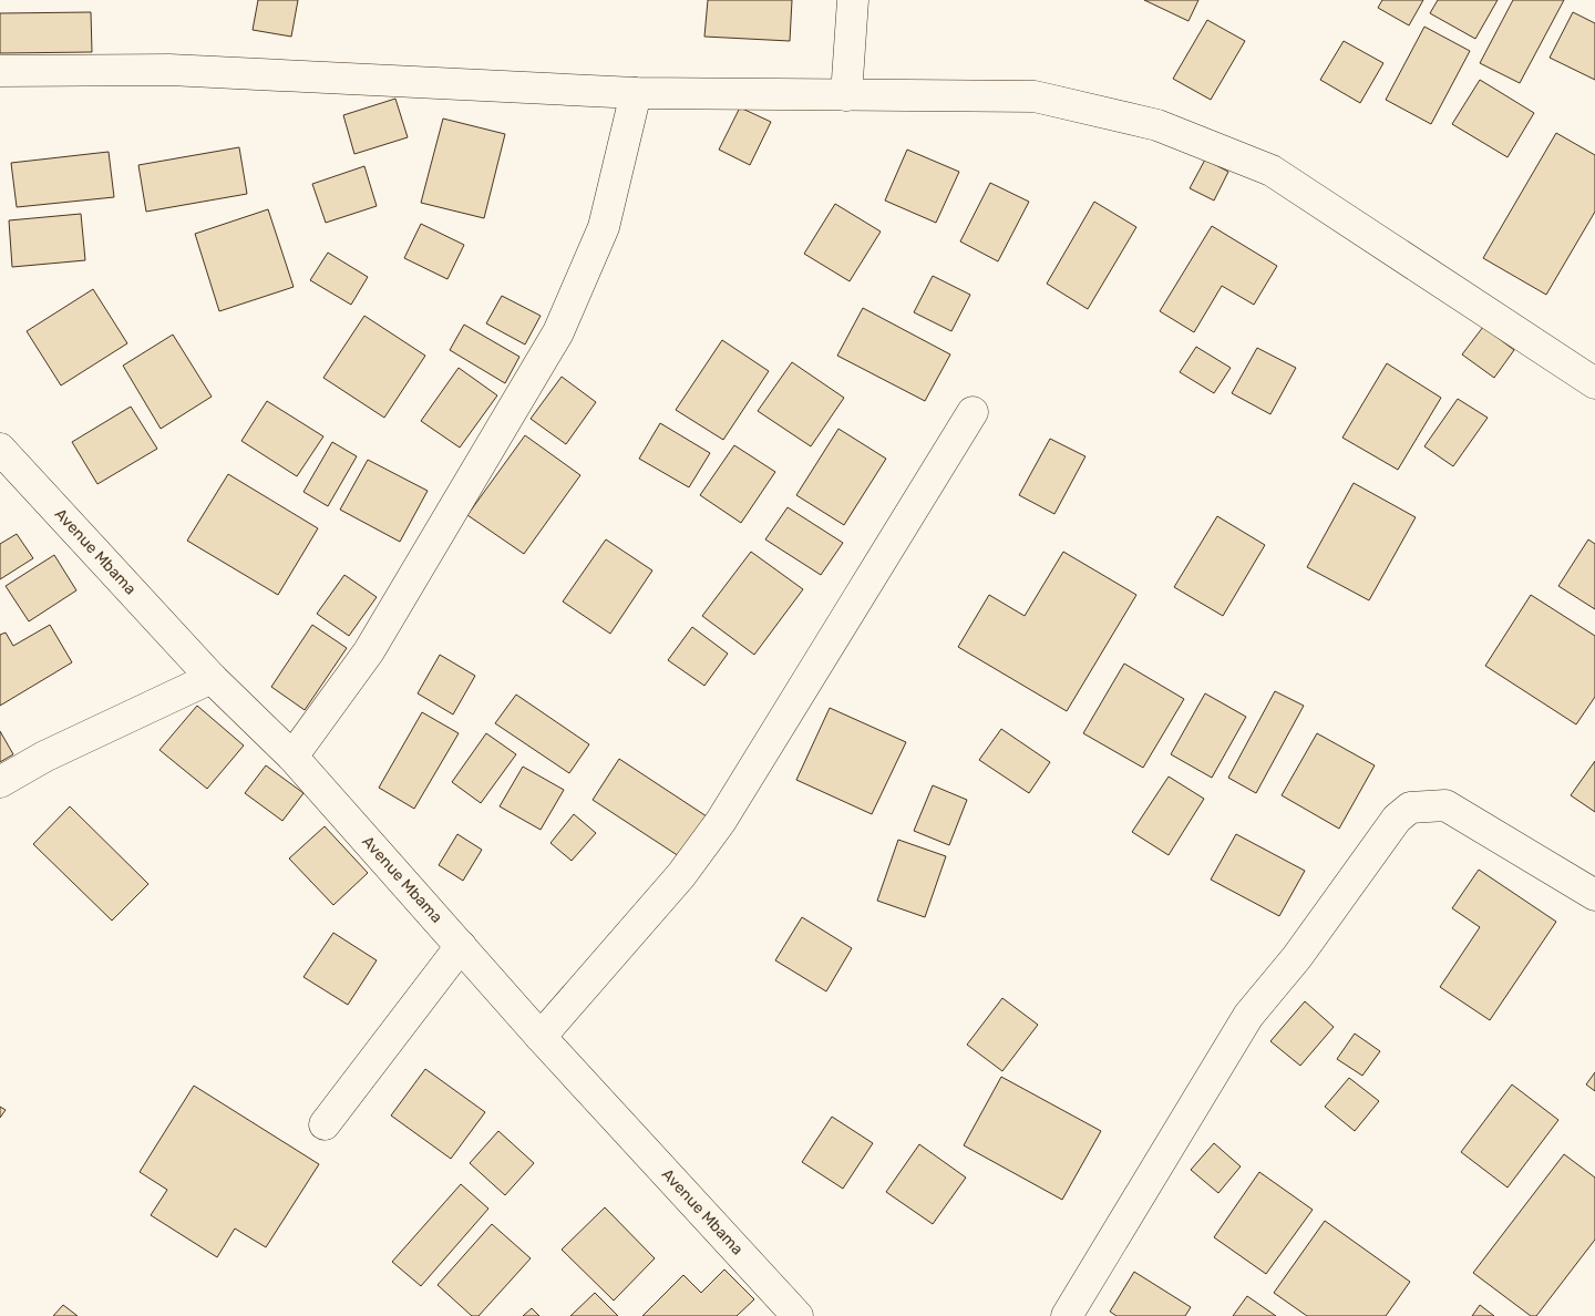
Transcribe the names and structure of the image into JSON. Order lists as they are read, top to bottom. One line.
{"streets":{"street":["Avenue Mbama"]}}
